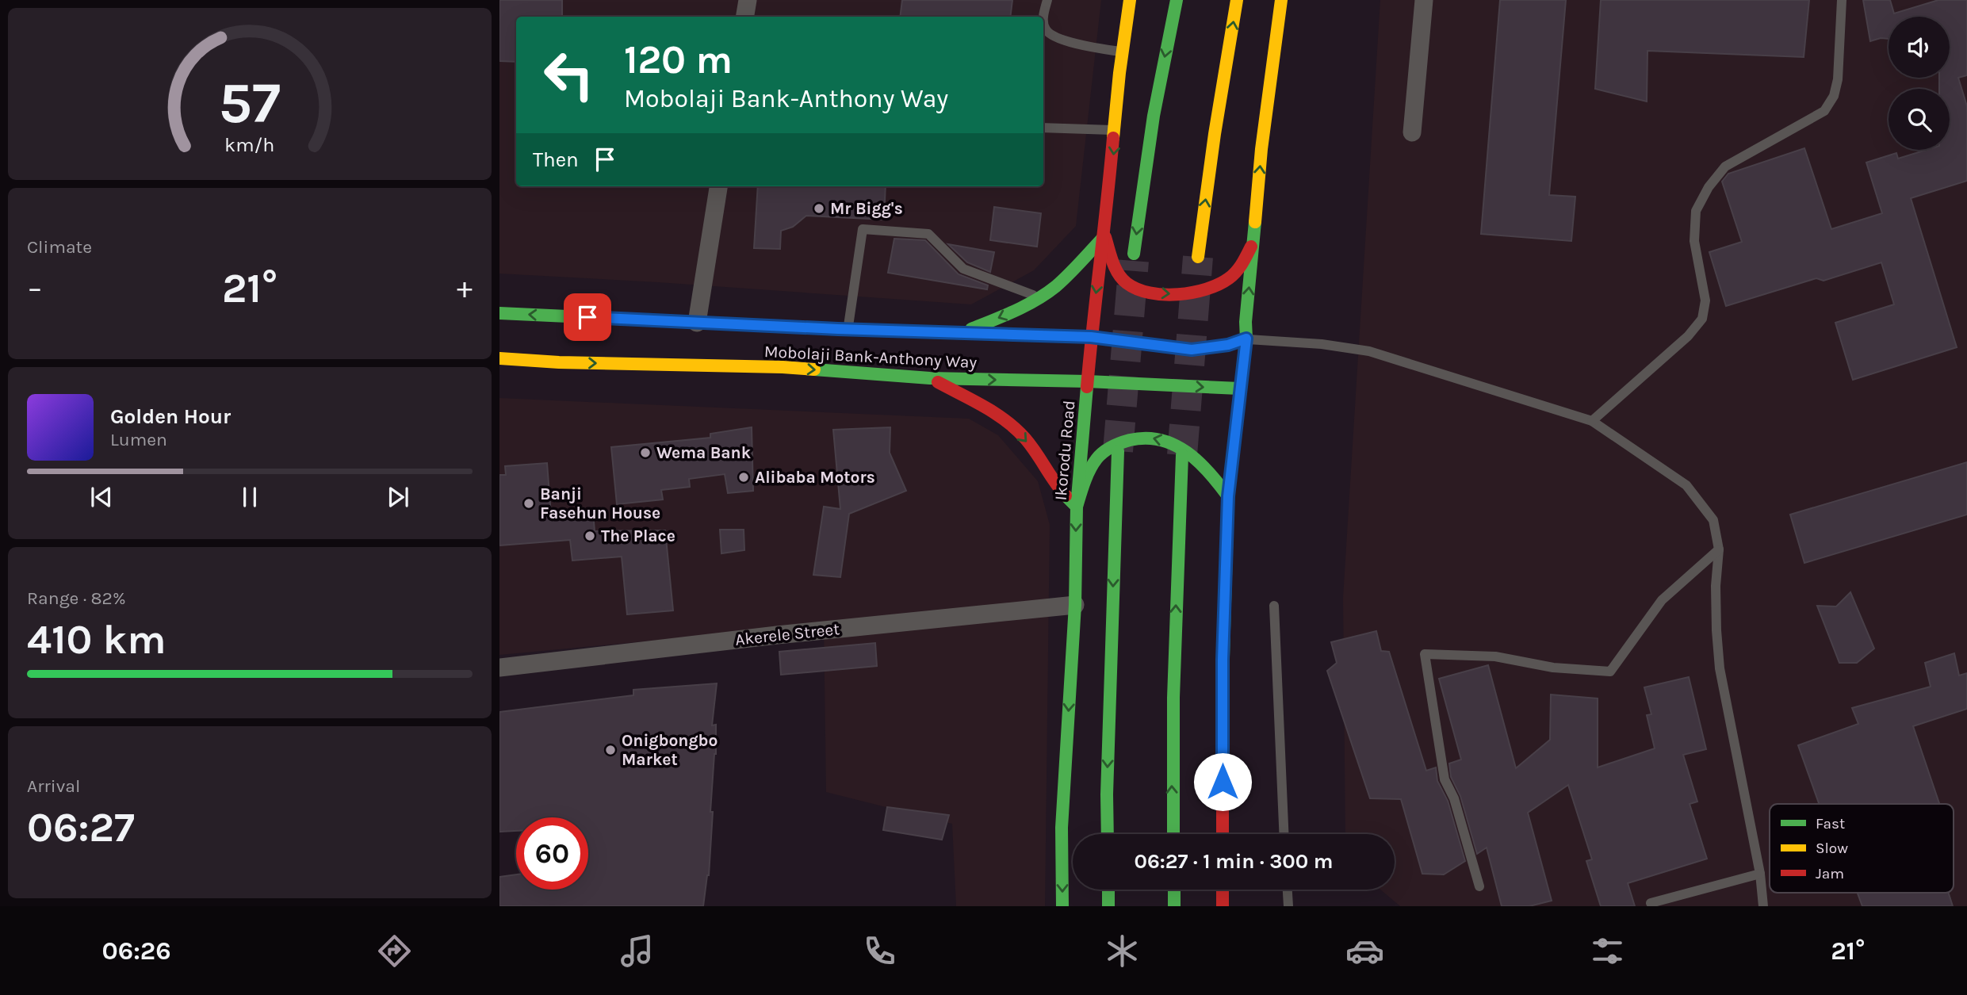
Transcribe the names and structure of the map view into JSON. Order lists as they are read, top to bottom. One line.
{"streets":{"main road":["Mobolaji Bank-Anthony Way","Ikorodu Road"],"street":["Akerele Street"]},"crossings":[["Mobolaji Bank-Anthony Way","Ikorodu Road"],["Ikorodu Road","Akerele Street"]],"places":["Mr Bigg's","Wema Bank","Alibaba Motors","Banji Fasehun House","The Place","Onigbongbo Market"],"legend":["Fast","Slow","Jam"],"page":{"turn":["120 m","Mobolaji Bank-Anthony Way"],"then":"Then","tile":["Climate",["Range · 82%","410 km"],["Arrival","06:27"]],"heat":["−","21°","+"],"song":["Golden Hour","Lumen"],"limit":"60","trip":"06:27 · 1 min · 300 m","tabs":["06:26","21°"],"gauge":["57","km/h"]}}
